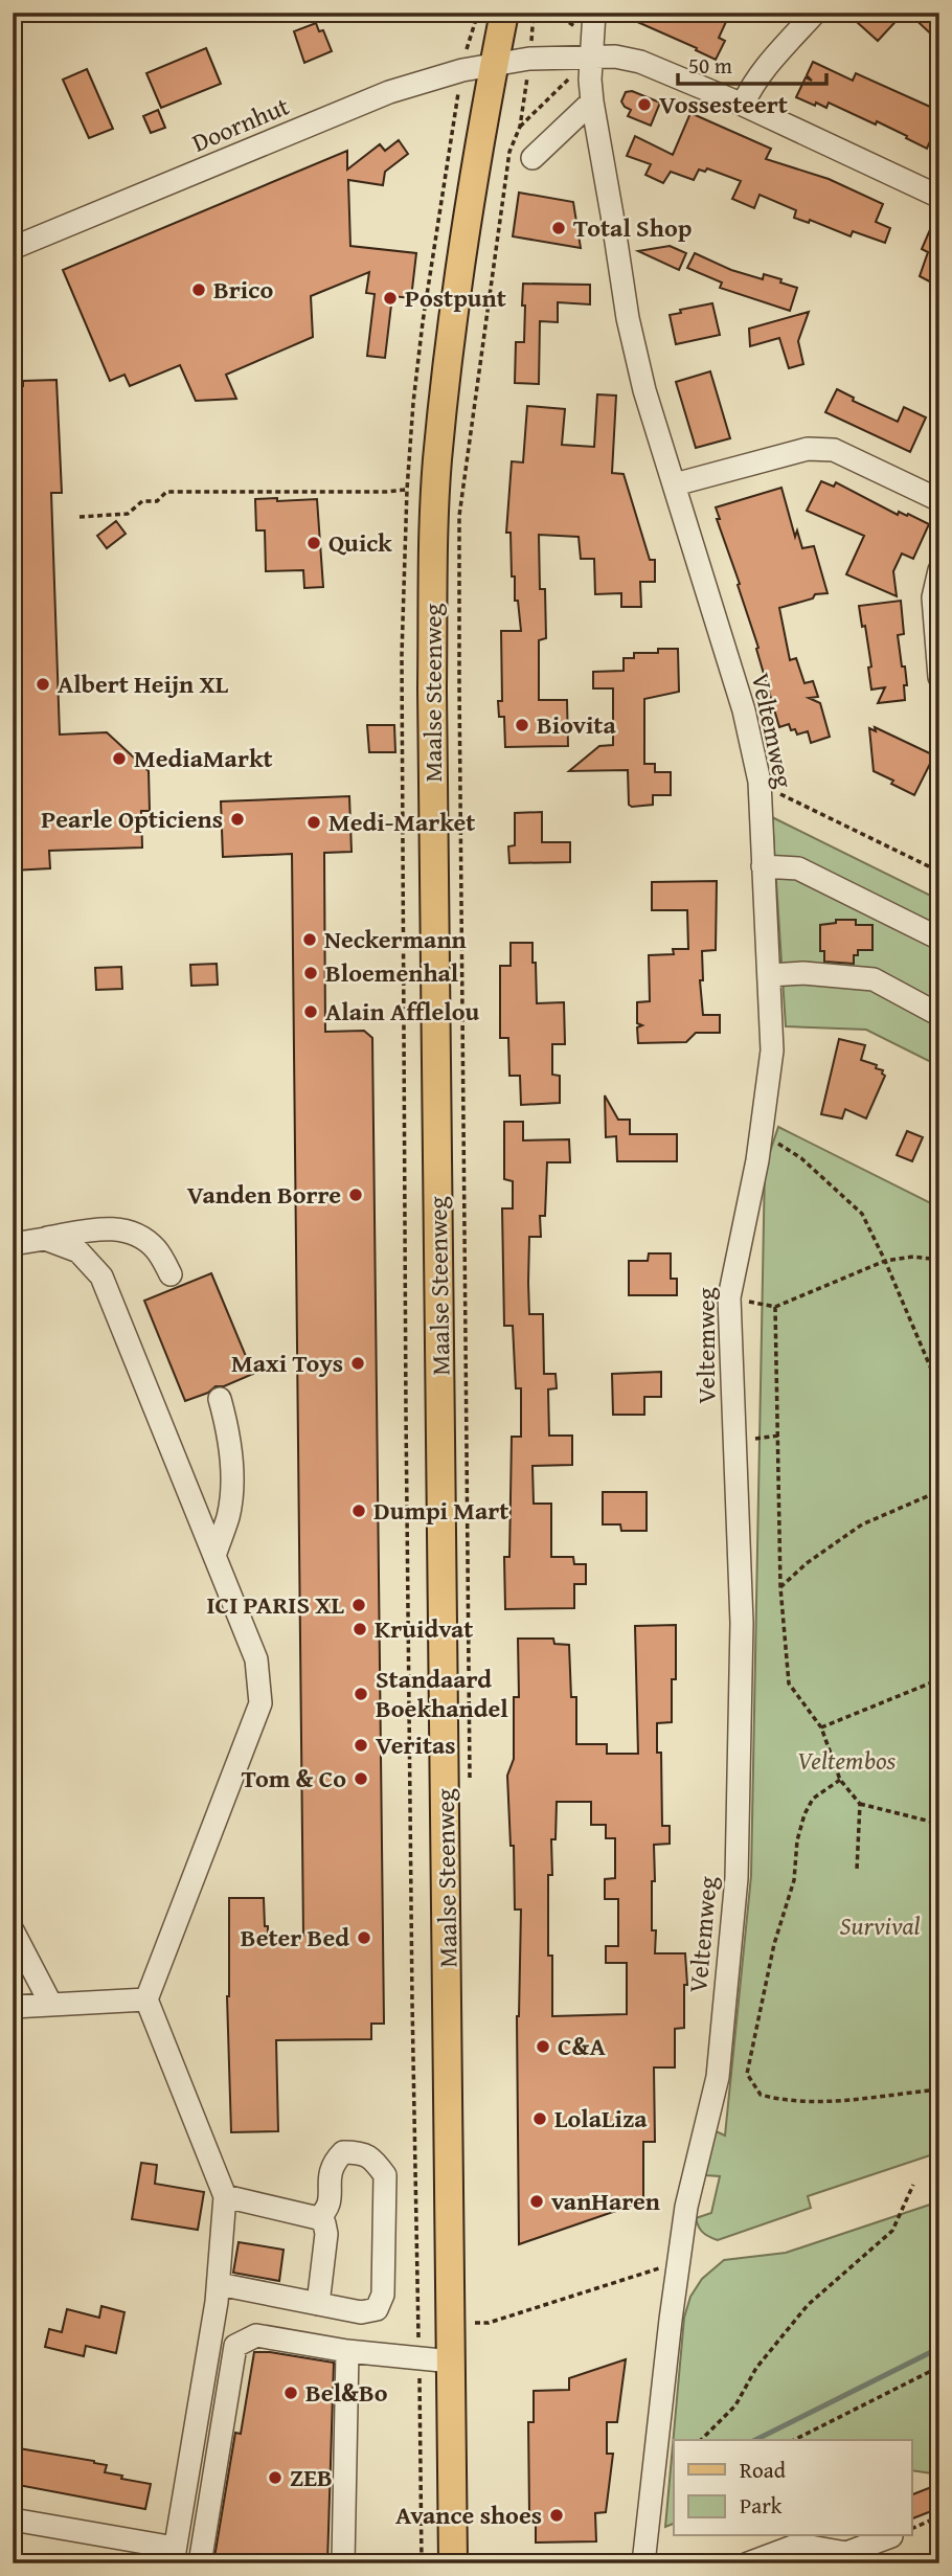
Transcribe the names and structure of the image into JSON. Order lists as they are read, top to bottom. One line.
{"streets":{"main road":["Maalse Steenweg"],"street":["Doornhut","Veltemweg"]},"crossings":[["Doornhut","Maalse Steenweg"],["Doornhut","Veltemweg"]],"parks":["Veltembos","Survival"],"places":["Vossesteert","Total Shop","Brico","Postpunt","Quick","Albert Heijn XL","Biovita","MediaMarkt","Pearle Opticiens","Medi-Market","Neckermann","Bloemenhal","Alain Afflelou","Vanden Borre","Maxi Toys","Dumpi Mart","ICI PARIS XL","Kruidvat","Standaard Boekhandel","Veritas","Tom & Co","Beter Bed","C&A","LolaLiza","vanHaren","Bel&Bo","ZEB","Avance shoes"],"legend":["Road","Park"],"scale_bar":"50 m"}
